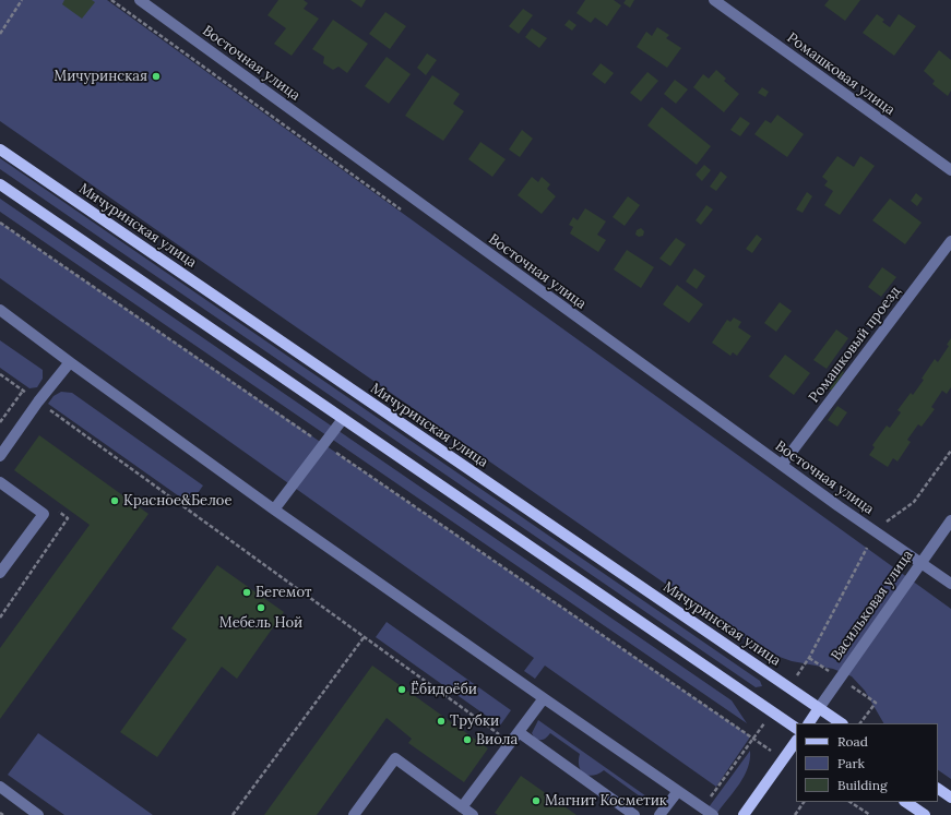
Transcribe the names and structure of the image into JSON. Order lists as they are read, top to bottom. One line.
{"streets":{"main road":["Мичуринская улица"],"street":["Восточная улица","Ромашковая улица","Ромашковый проезд","Васильковая улица"]},"crossings":[["Восточная улица","Ромашковый проезд"],["Восточная улица","Васильковая улица"],["Мичуринская улица","Васильковая улица"]],"places":["Мичуринская","Красное&Белое","Бегемот","Мебель Ной","Ёбидоёби","Трубки","Виола","Магнит Косметик"],"legend":["Road","Park","Building"]}
